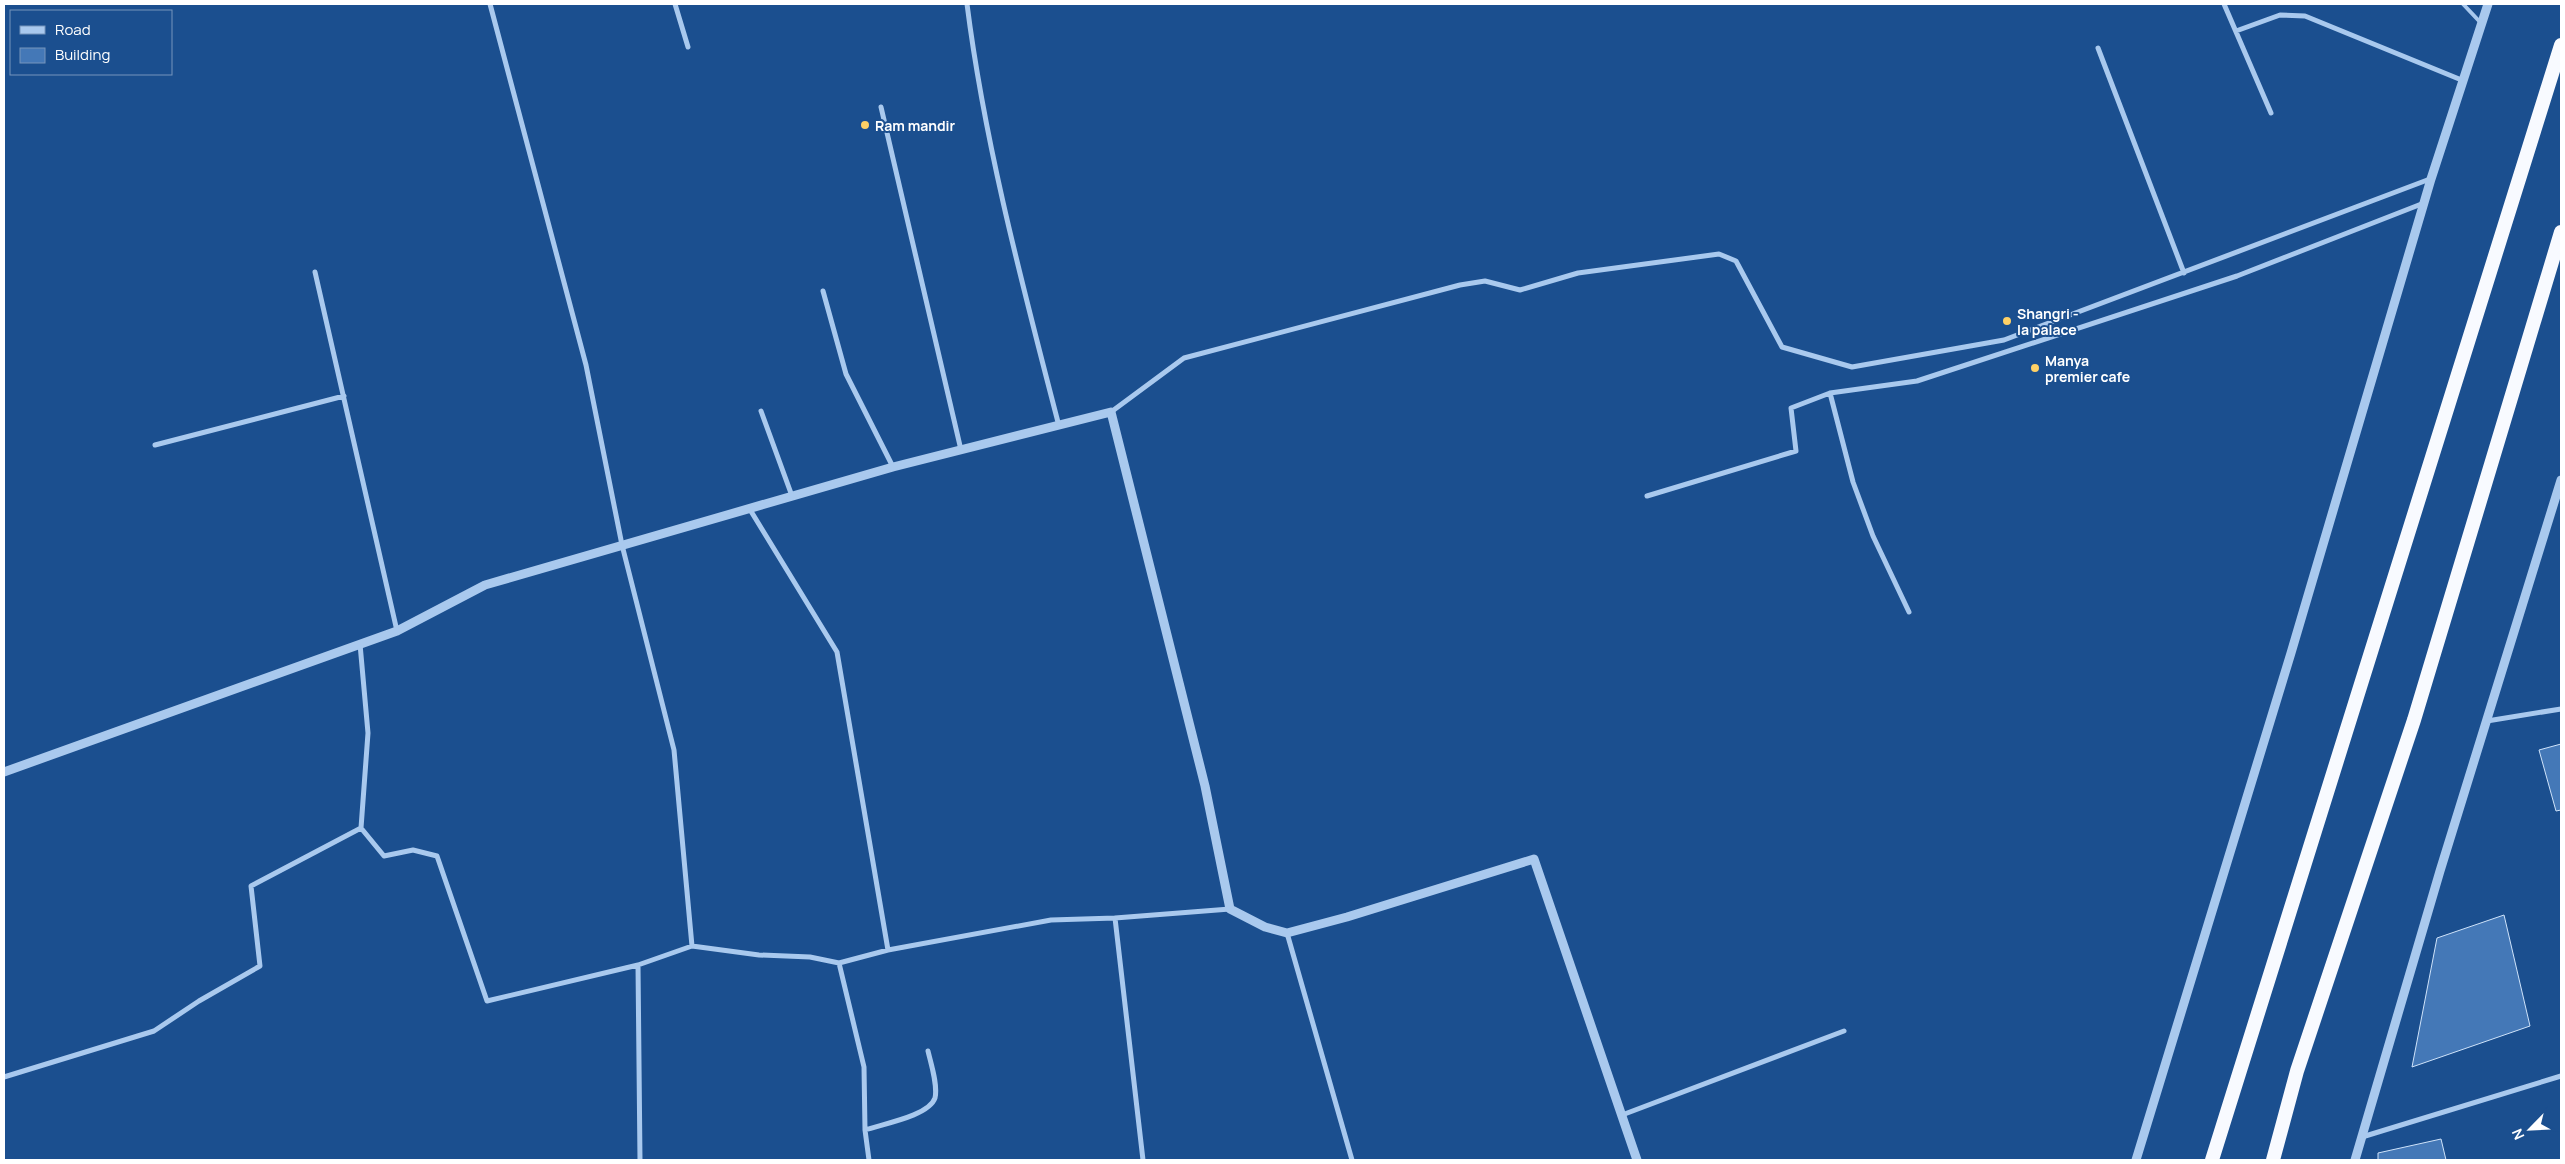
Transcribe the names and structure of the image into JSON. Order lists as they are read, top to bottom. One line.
{"places":["Ram mandir","Shangri - la palace","Manya premier cafe"],"legend":["Road","Building"],"north":"bottom left"}
